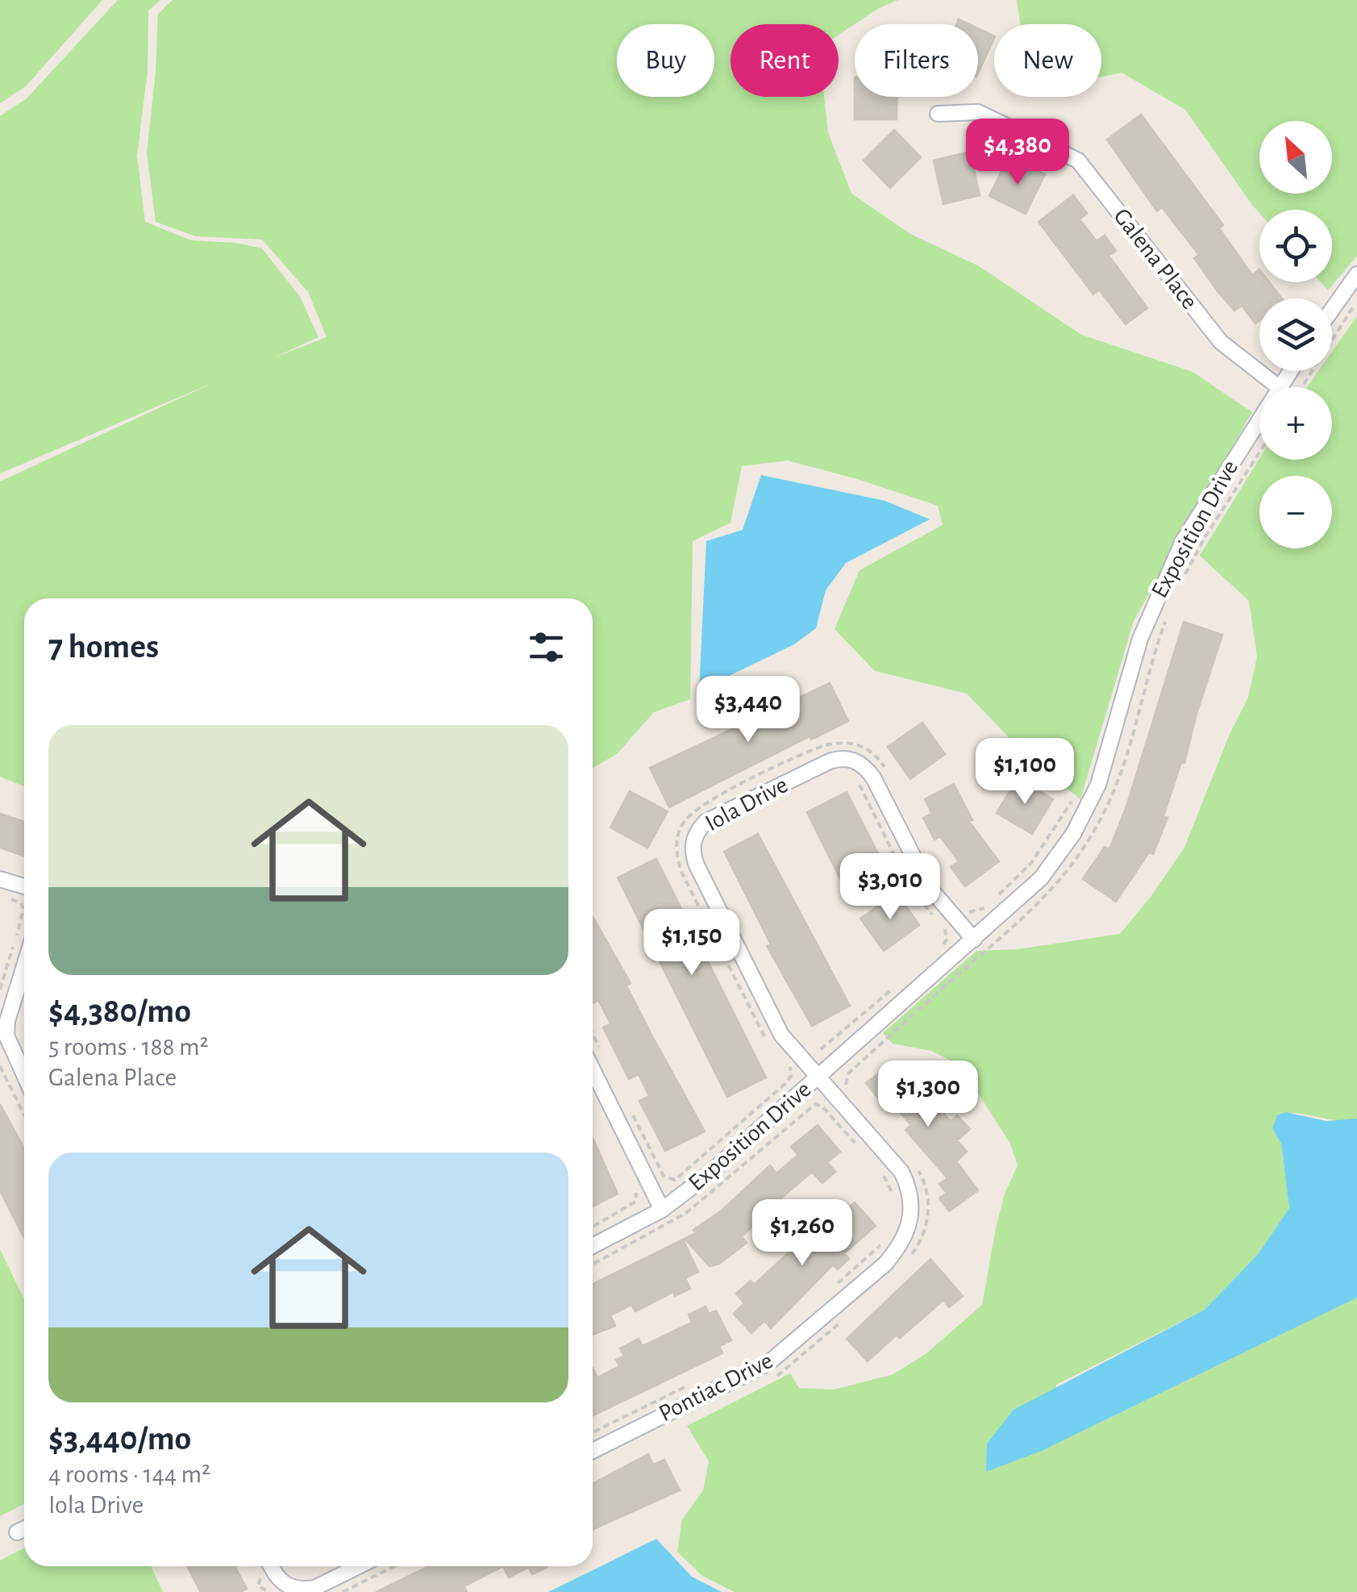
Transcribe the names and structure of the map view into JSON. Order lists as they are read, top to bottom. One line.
{"streets":{"street":["Galena Place","Exposition Drive","Iola Drive","Pontiac Drive"]},"crossings":[["Galena Place","Exposition Drive"],["Exposition Drive","Iola Drive"],["Exposition Drive","Pontiac Drive"],["Iola Drive","Pontiac Drive"]],"north":"top left","page":{"chip":["Buy","Rent","Filters","New"],"price":["$4,380","$3,440","$1,100","$3,010","$1,150","$1,300","$1,260"],"map_buttons":["+","−"],"heading":"7 homes","list":[{"name":"$4,380/mo","note":"5 rooms · 188 m² · Galena Place"},{"name":"$3,440/mo","note":"4 rooms · 144 m² · Iola Drive"}]}}
